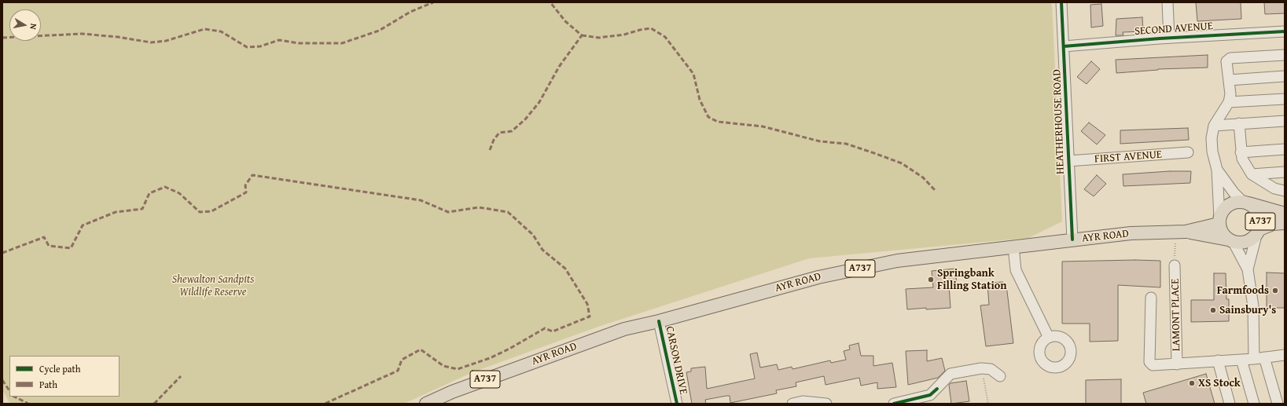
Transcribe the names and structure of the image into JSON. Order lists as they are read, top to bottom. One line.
{"streets":{"main road":["A737","AYR ROAD"],"street":["SECOND AVENUE","HEATHERHOUSE ROAD","FIRST AVENUE","LAMONT PLACE","CARSON DRIVE"]},"crossings":[["SECOND AVENUE","HEATHERHOUSE ROAD"],["HEATHERHOUSE ROAD","FIRST AVENUE"],["HEATHERHOUSE ROAD","AYR ROAD"],["A737","AYR ROAD"],["AYR ROAD","CARSON DRIVE"]],"parks":["Shewalton Sandpits Wildlife Reserve"],"places":["Springbank Filling Station","Farmfoods","Sainsbury's","XS Stock"],"legend":["Cycle path","Path"],"north":"right"}
